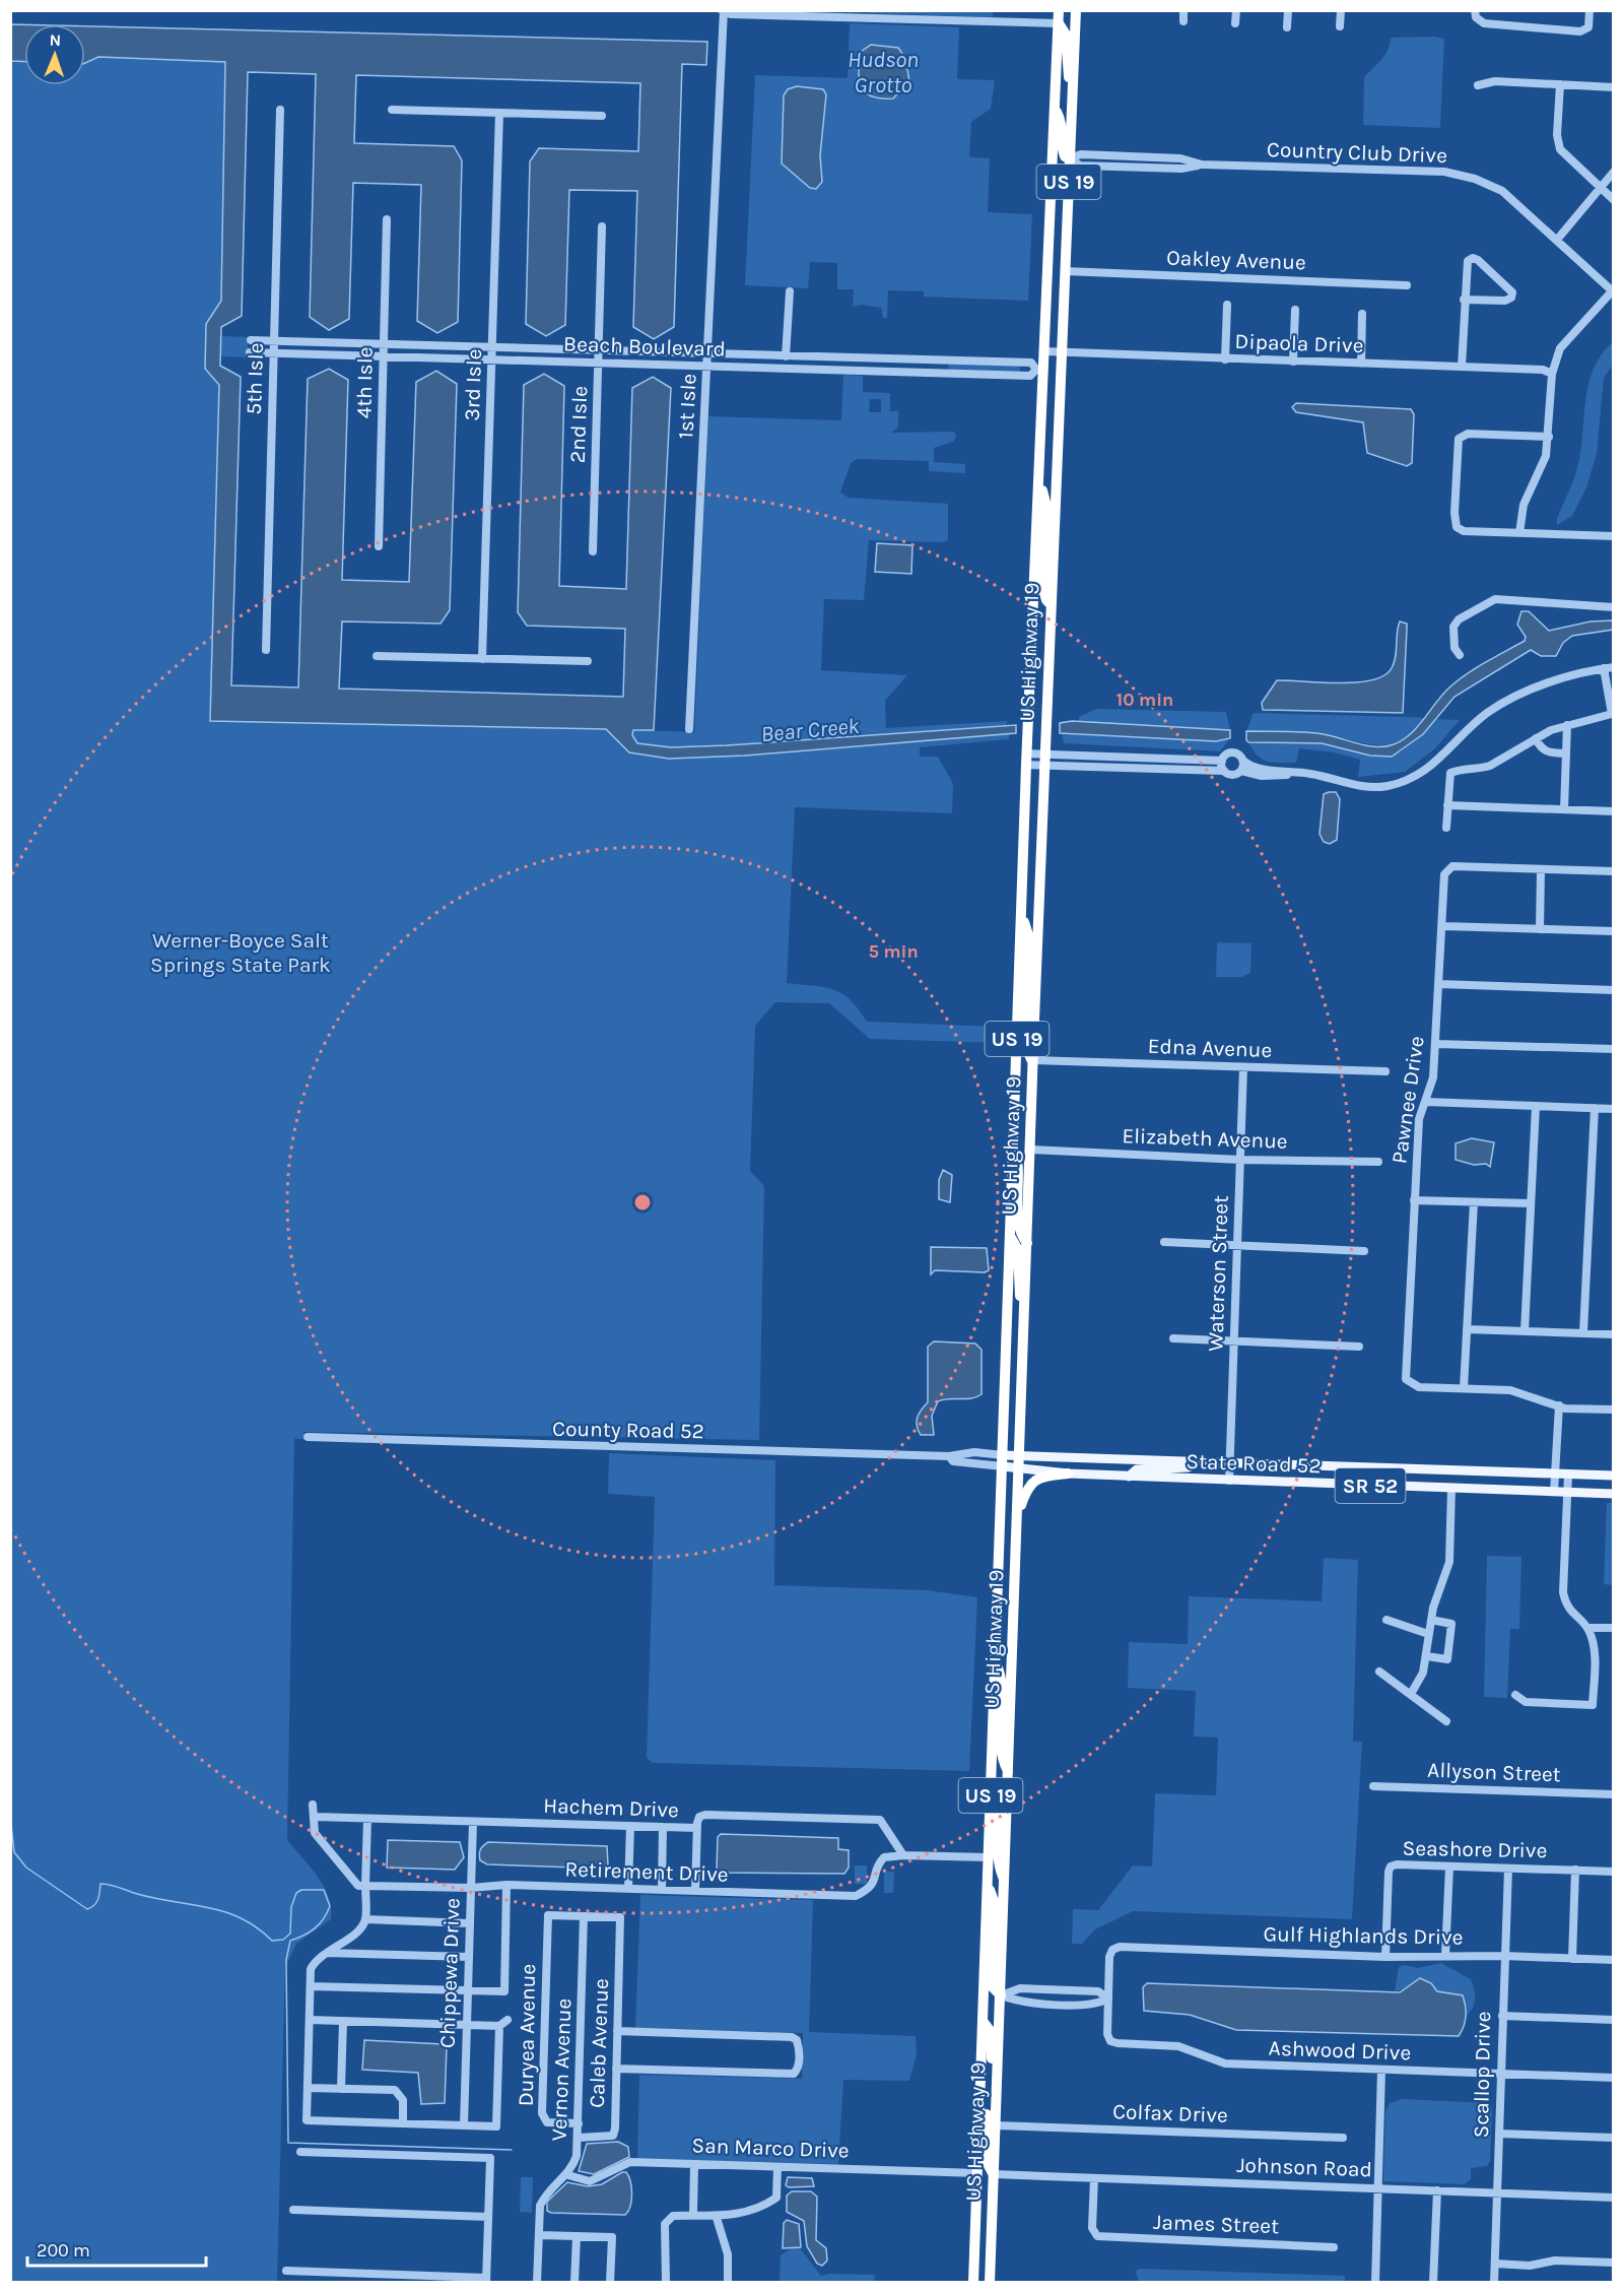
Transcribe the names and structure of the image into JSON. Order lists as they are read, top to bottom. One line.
{"streets":{"highway":["US 19","US Highway 19"],"main road":["State Road 52","SR 52"],"street":["Country Club Drive","Oakley Avenue","Dipaola Drive","Beach Boulevard","5th Isle","4th Isle","3rd Isle","1st Isle","2nd Isle","Edna Avenue","Pawnee Drive","Elizabeth Avenue","Waterson Street","County Road 52","Allyson Street","Hachem Drive","Seashore Drive","Retirement Drive","Gulf Highlands Drive","Chippewa Drive","Duryea Avenue","Caleb Avenue","Ashwood Drive","Vernon Avenue","Scallop Drive","Colfax Drive","San Marco Drive","Johnson Road","James Street"]},"crossings":[["Country Club Drive","US Highway 19"],["Oakley Avenue","US Highway 19"],["Dipaola Drive","US Highway 19"],["Beach Boulevard","5th Isle"],["Beach Boulevard","4th Isle"],["Beach Boulevard","3rd Isle"],["Beach Boulevard","1st Isle"],["Beach Boulevard","2nd Isle"],["Beach Boulevard","US Highway 19"],["US Highway 19","Edna Avenue"],["US Highway 19","Elizabeth Avenue"],["US Highway 19","County Road 52"],["US Highway 19","State Road 52"],["US Highway 19","Colfax Drive"],["US Highway 19","San Marco Drive"],["US Highway 19","Johnson Road"],["Edna Avenue","Waterson Street"],["Elizabeth Avenue","Waterson Street"],["Waterson Street","State Road 52"],["County Road 52","State Road 52"],["Hachem Drive","Retirement Drive"],["Hachem Drive","Chippewa Drive"],["Seashore Drive","Gulf Highlands Drive"],["Seashore Drive","Scallop Drive"],["Retirement Drive","Chippewa Drive"],["Gulf Highlands Drive","Ashwood Drive"],["Gulf Highlands Drive","Scallop Drive"],["Duryea Avenue","Caleb Avenue"],["Duryea Avenue","Vernon Avenue"],["Caleb Avenue","Vernon Avenue"],["Ashwood Drive","Scallop Drive"],["Vernon Avenue","San Marco Drive"],["Scallop Drive","Johnson Road"],["Johnson Road","James Street"]],"water":["Hudson Grotto","Bear Creek"],"parks":["Werner-Boyce Salt Springs State Park"],"scale_bar":"200 m","north":"top","rings":["10 min","5 min"]}
